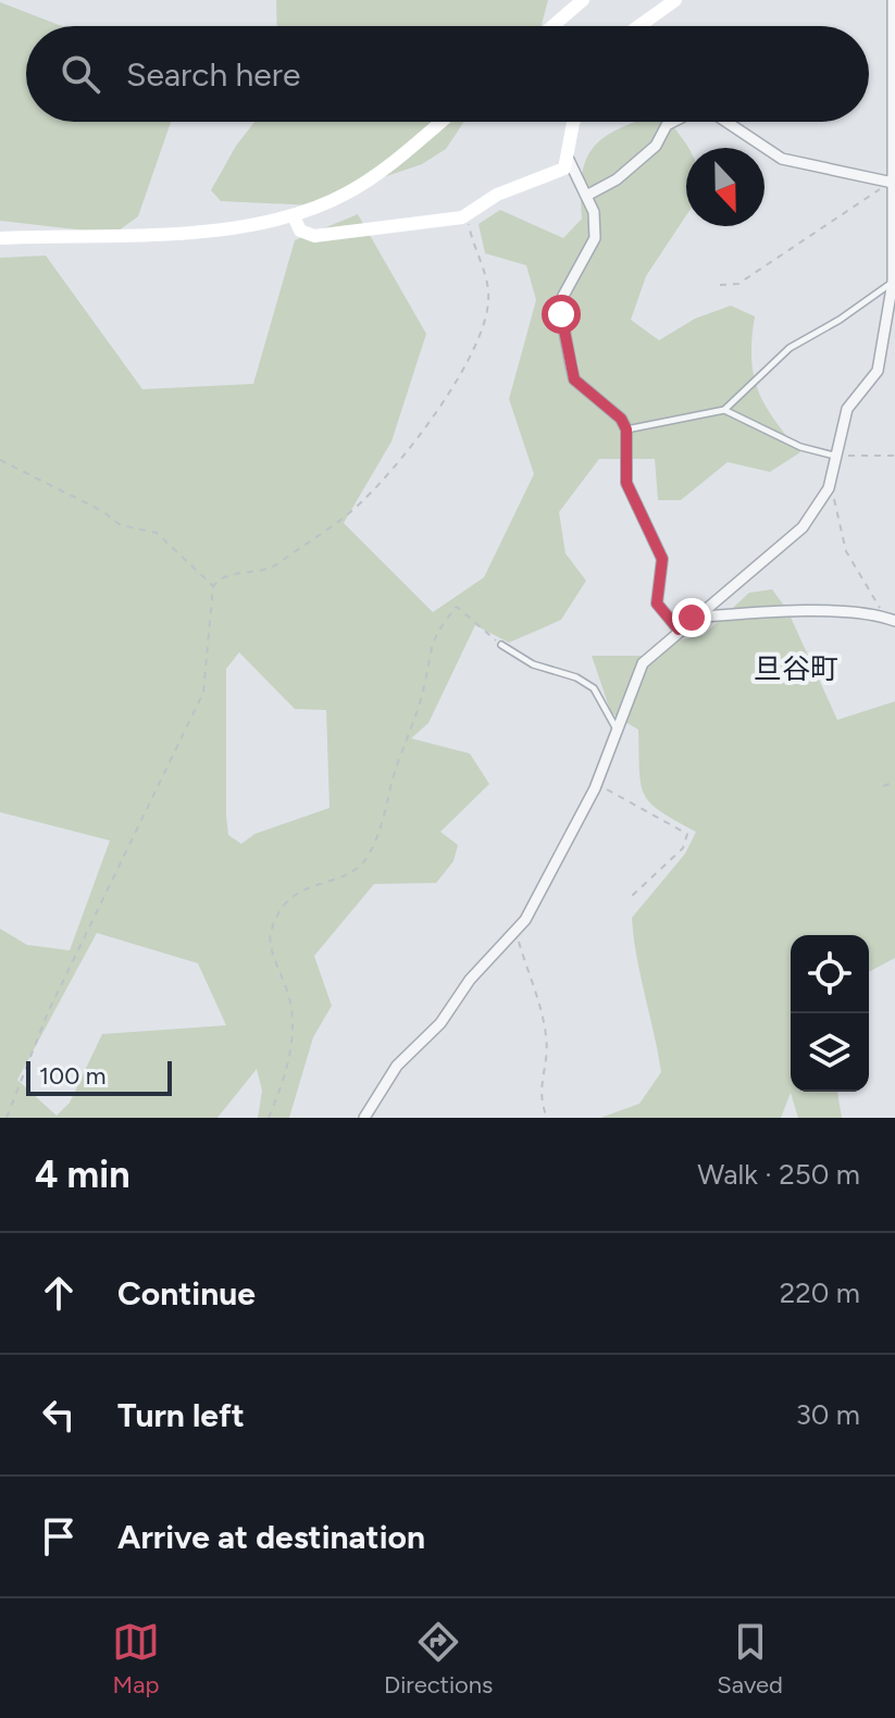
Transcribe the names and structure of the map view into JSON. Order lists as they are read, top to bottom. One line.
{"districts":["旦谷町"],"scale_bar":"100 m","north":"bottom","page":{"search":"Search here","scale":"100 m","heading":["4 min","Walk · 250 m"],"list":[["Continue","220 m"],["Turn left","30 m"],"Arrive at destination"],"nav":["Map","Directions","Saved"]}}
